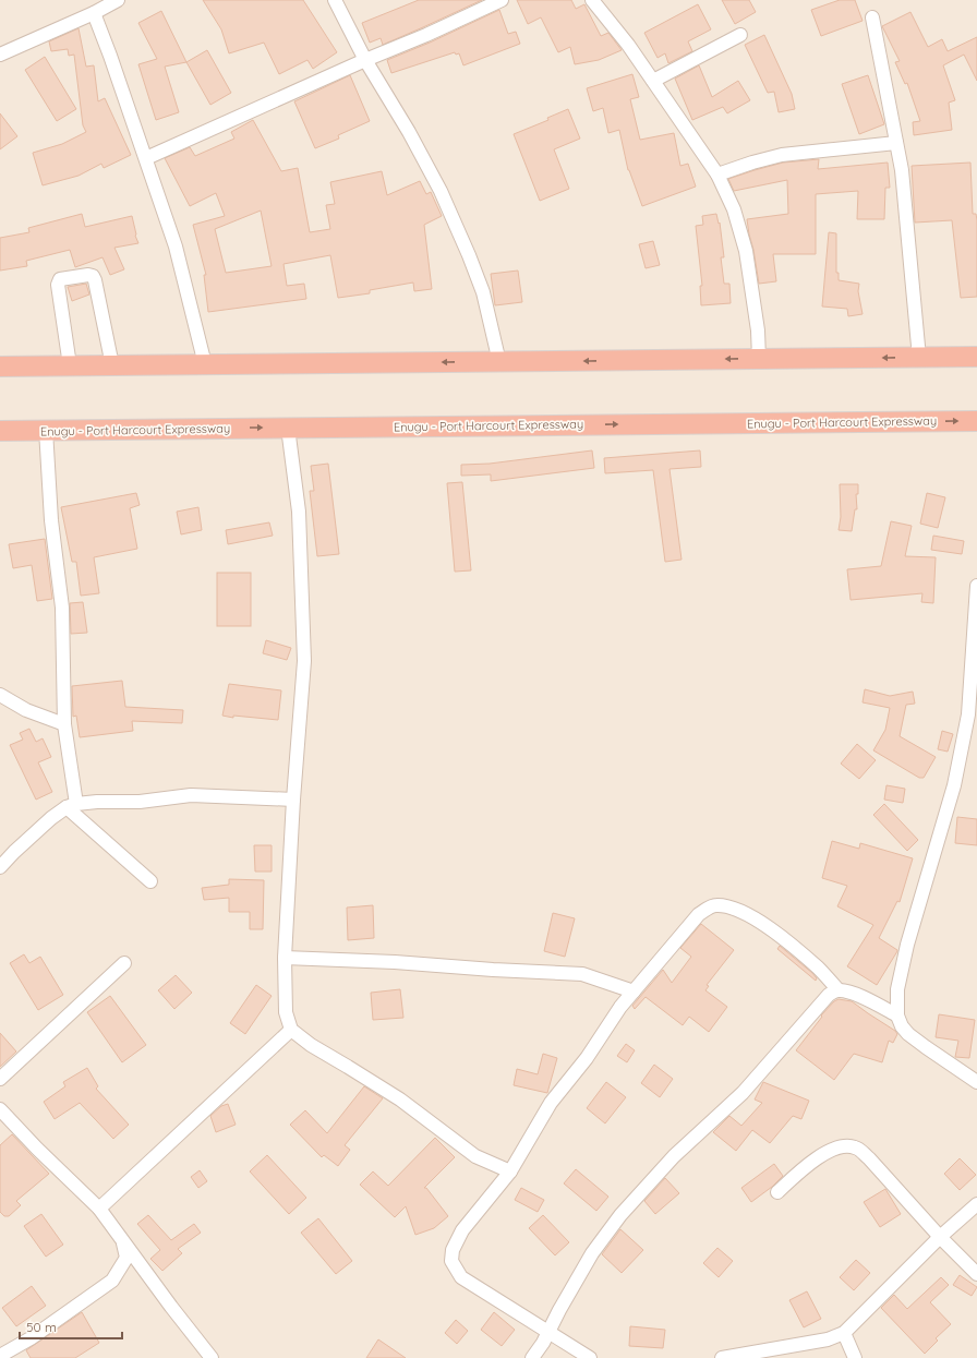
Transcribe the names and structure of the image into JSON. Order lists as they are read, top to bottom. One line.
{"streets":{"highway":["Enugu - Port Harcourt Expressway"]},"scale_bar":"50 m"}
